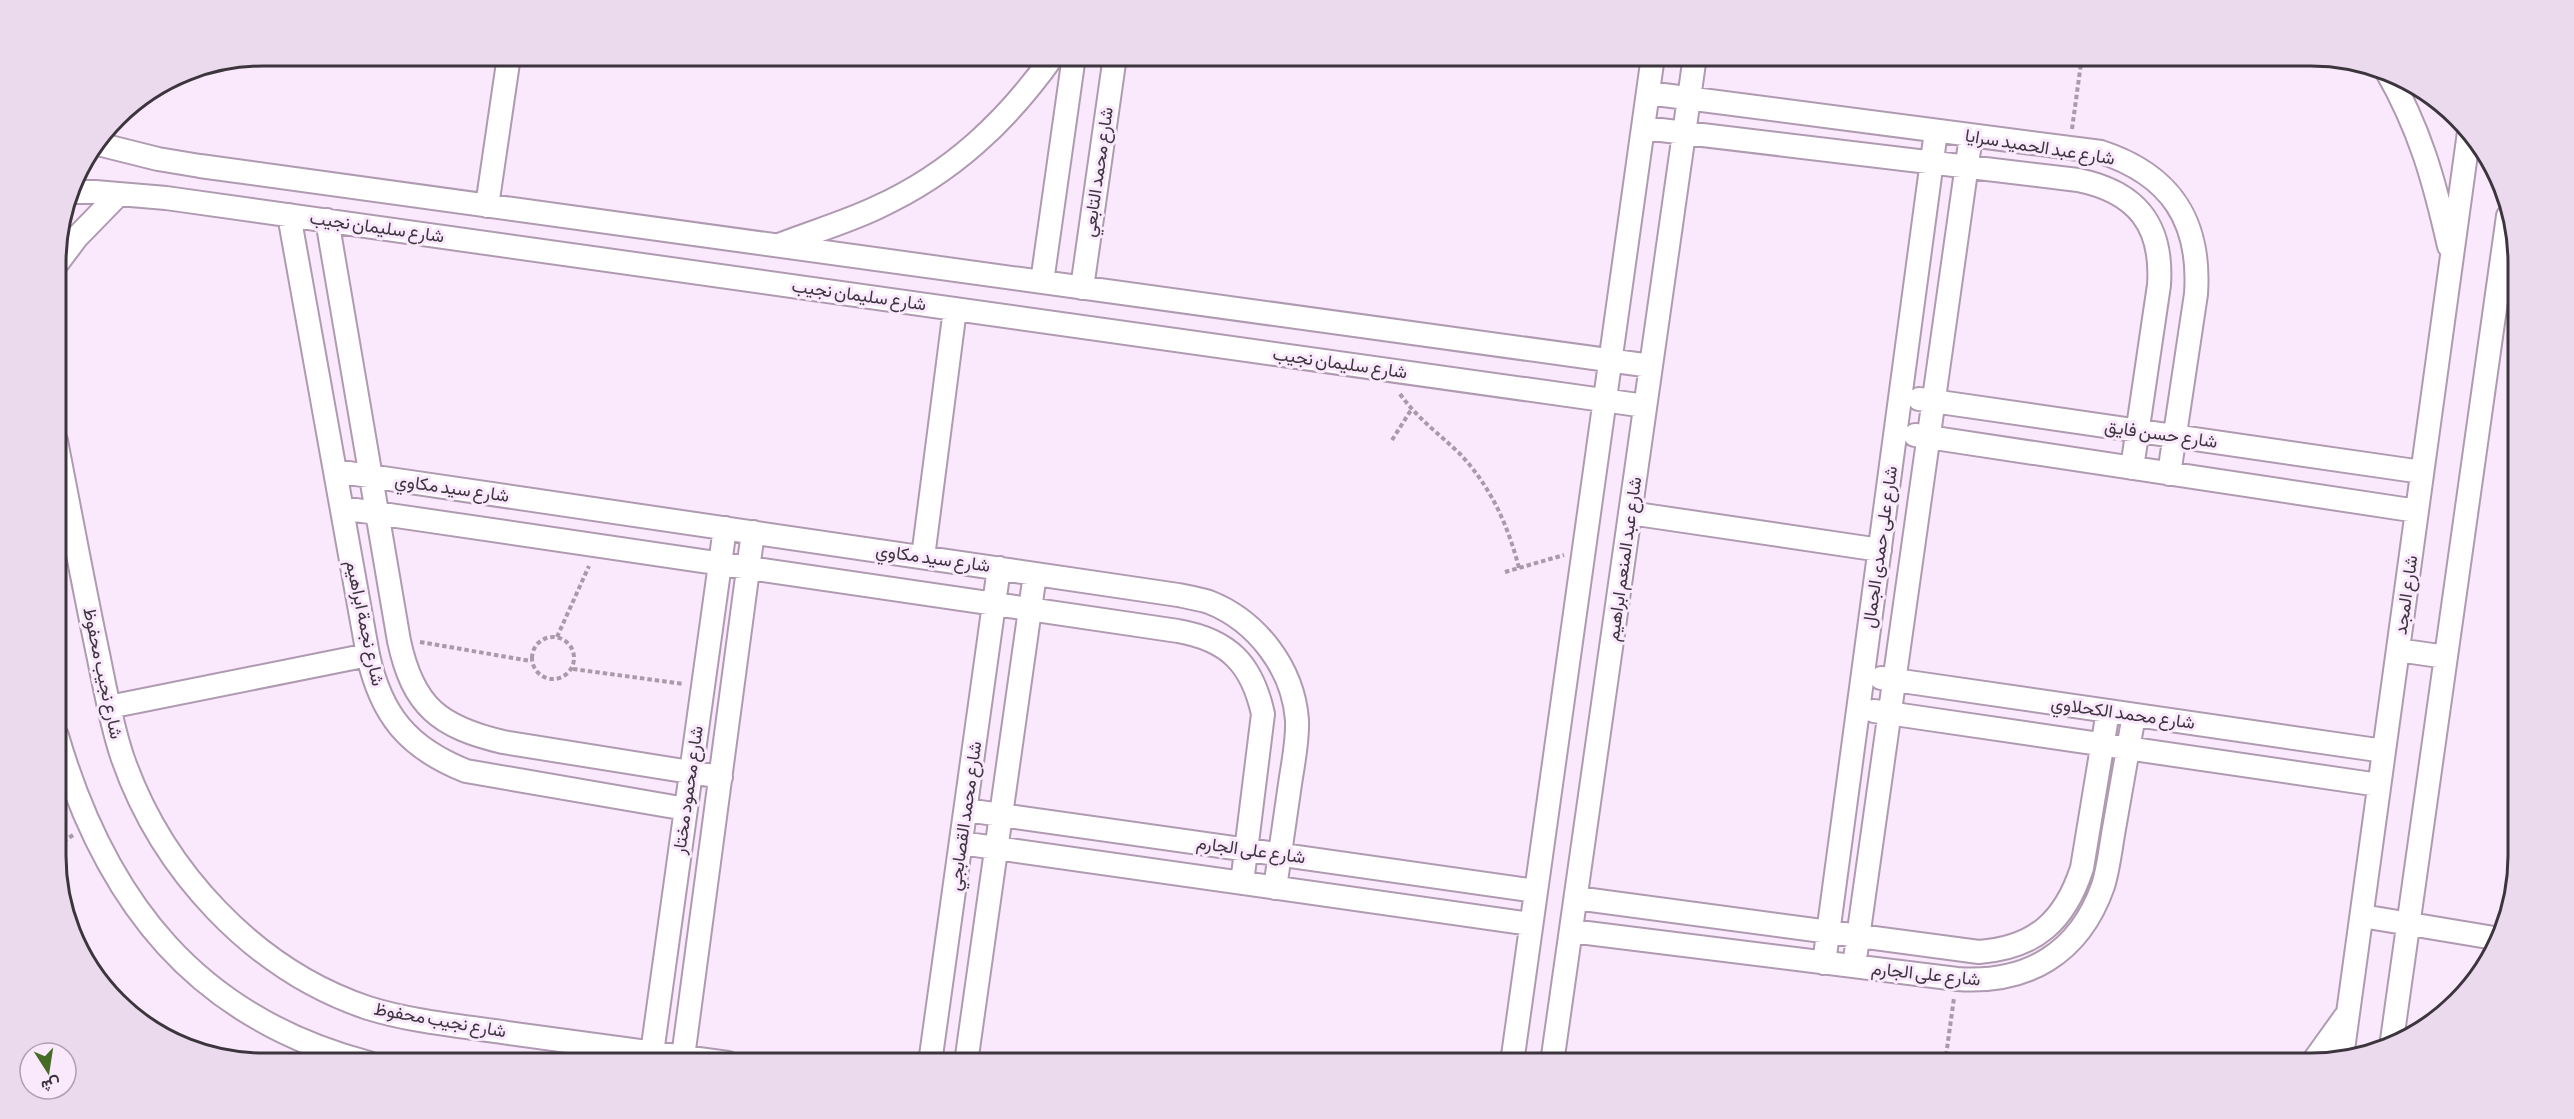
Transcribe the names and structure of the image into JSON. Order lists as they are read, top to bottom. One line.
{"streets":{"street":["شارع عبد الحميد سرايا","شارع محمد التابعي","شارع سليمان نجيب","شارع حسن فايق","شارع سيد مكاوي","شارع على حمدى الجمال","شارع عبد المنعم ابراهيم","شارع المجد","شارع نجمة ابراهيم","شارع نجيب محفوظ","شارع محمد الكحلاوي","شارع محمود مختار","شارع محمد القصابجي","شارع على الجارم"]},"crossings":[["شارع عبد الحميد سرايا","شارع حسن فايق"],["شارع عبد الحميد سرايا","شارع على حمدى الجمال"],["شارع عبد الحميد سرايا","شارع عبد المنعم ابراهيم"],["شارع محمد التابعي","شارع سليمان نجيب"],["شارع سليمان نجيب","شارع عبد المنعم ابراهيم"],["شارع سليمان نجيب","شارع نجمة ابراهيم"],["شارع حسن فايق","شارع على حمدى الجمال"],["شارع حسن فايق","شارع المجد"],["شارع سيد مكاوي","شارع نجمة ابراهيم"],["شارع سيد مكاوي","شارع محمود مختار"],["شارع سيد مكاوي","شارع محمد القصابجي"],["شارع سيد مكاوي","شارع على الجارم"],["شارع على حمدى الجمال","شارع محمد الكحلاوي"],["شارع على حمدى الجمال","شارع على الجارم"],["شارع عبد المنعم ابراهيم","شارع على الجارم"],["شارع المجد","شارع محمد الكحلاوي"],["شارع نجمة ابراهيم","شارع محمود مختار"],["شارع نجيب محفوظ","شارع محمود مختار"],["شارع محمد الكحلاوي","شارع على الجارم"],["شارع محمد القصابجي","شارع على الجارم"]],"north":"bottom"}
